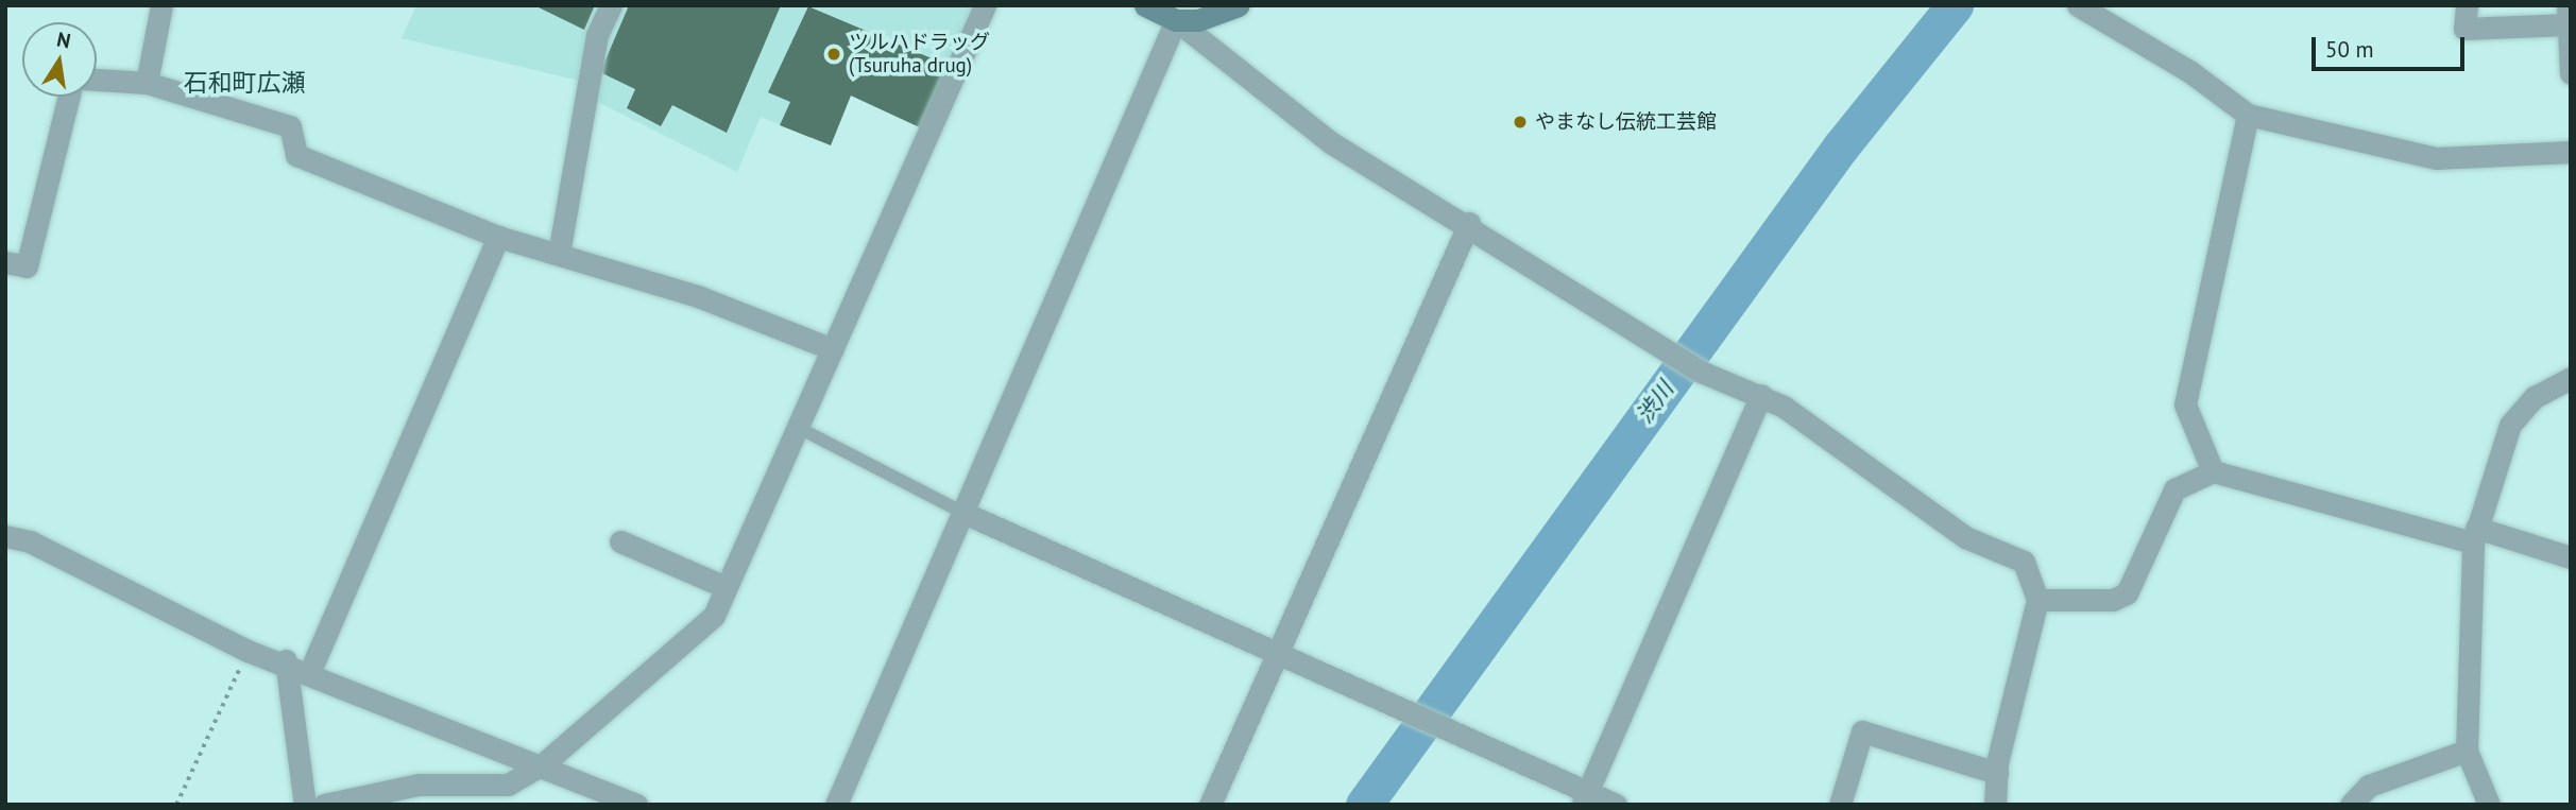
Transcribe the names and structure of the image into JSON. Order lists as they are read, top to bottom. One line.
{"districts":["石和町広瀬"],"water":["渋川"],"places":["ツルハドラッグ (Tsuruha drug)","やまなし伝統工芸館"],"scale_bar":"50 m","north":"top"}
